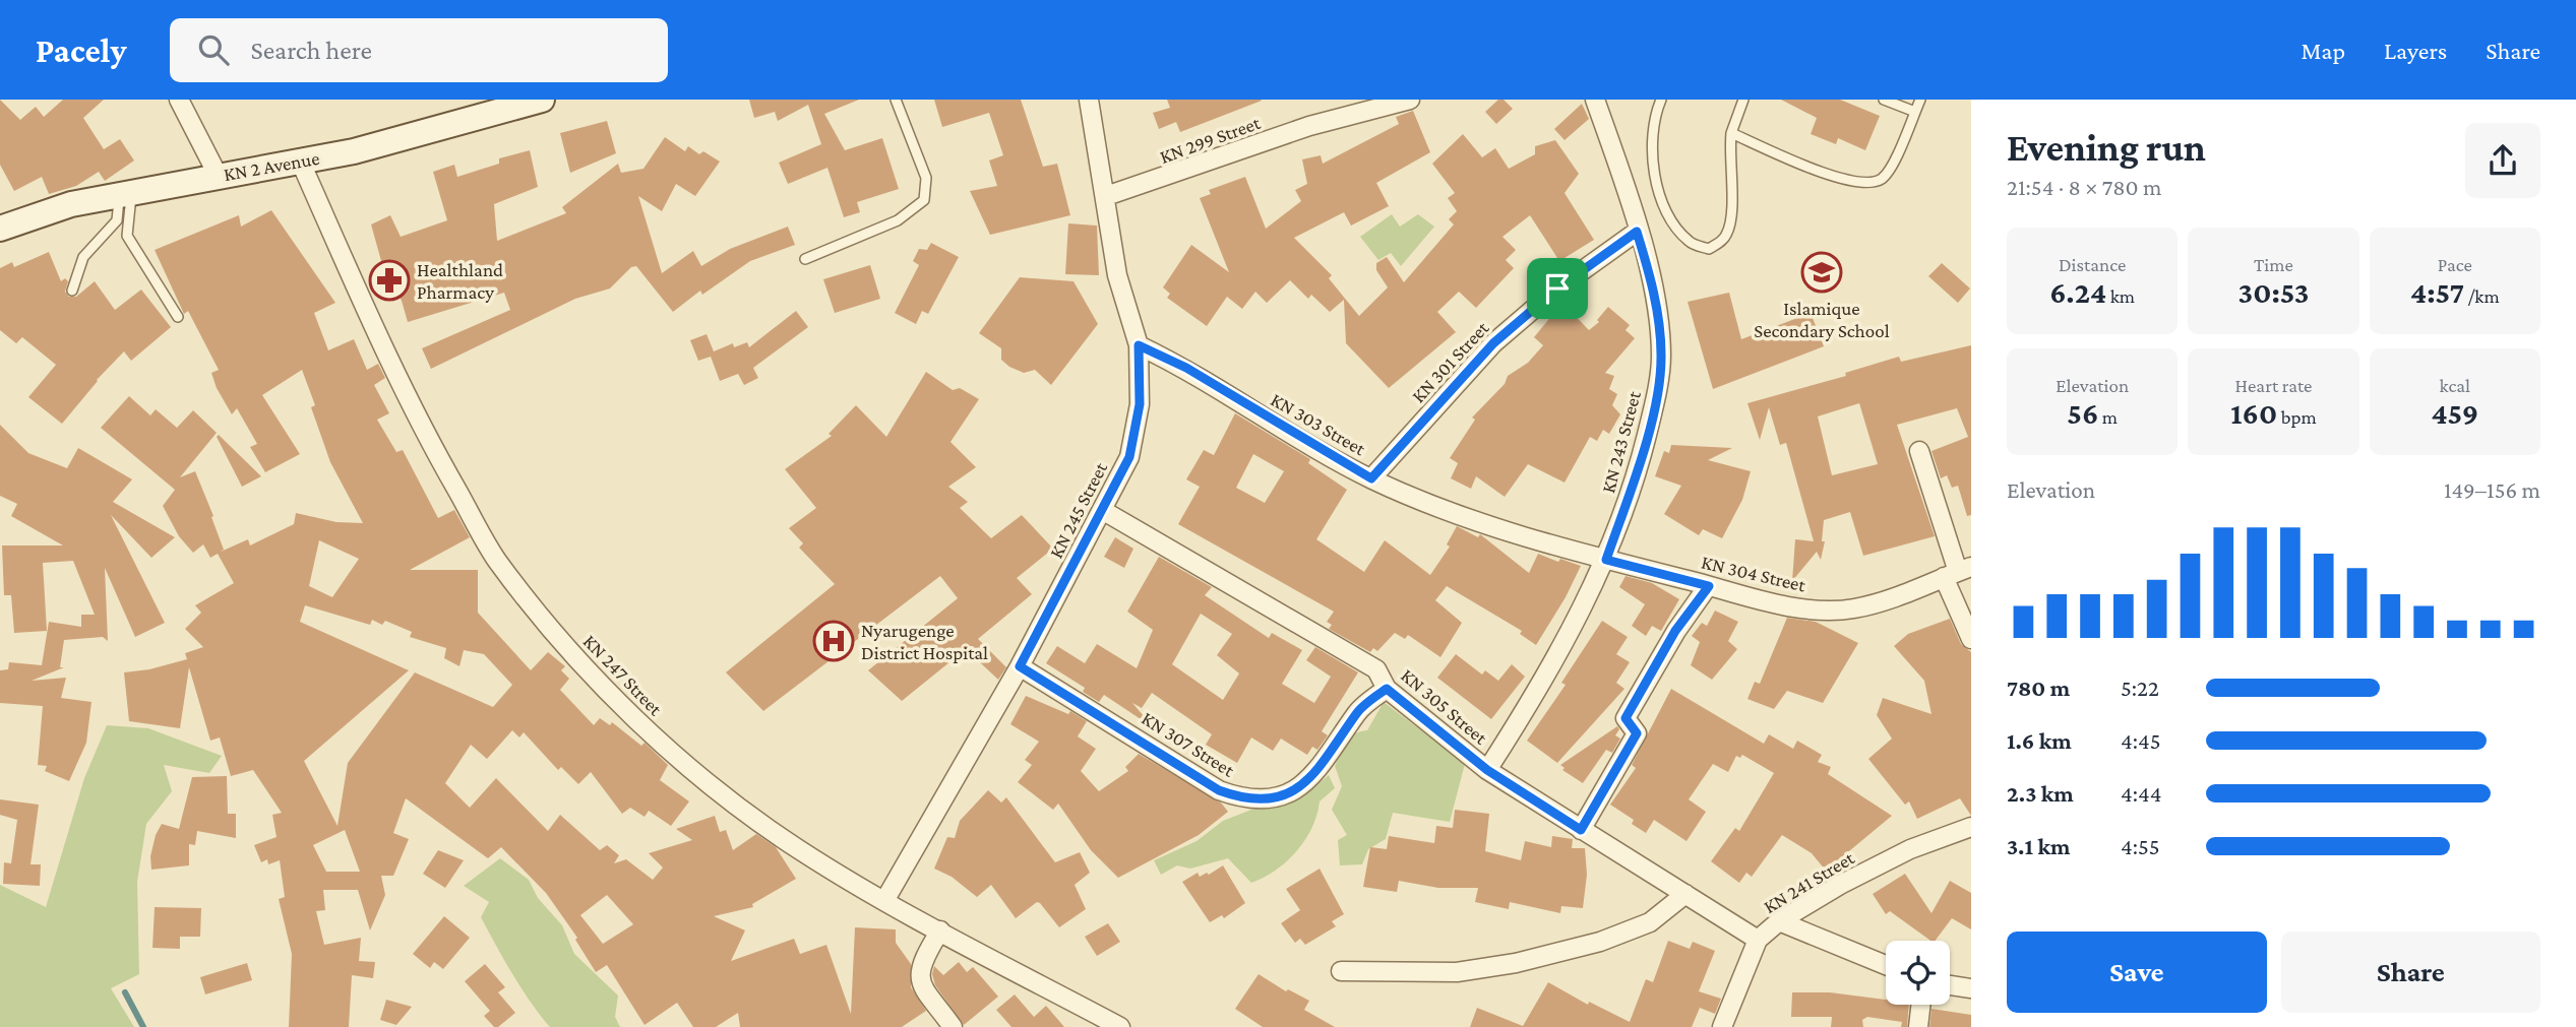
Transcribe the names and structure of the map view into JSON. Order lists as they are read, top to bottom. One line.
{"streets":{"main road":["KN 2 Avenue"],"street":["KN 299 Street","KN 301 Street","KN 303 Street","KN 243 Street","KN 245 Street","KN 304 Street","KN 247 Street","KN 305 Street","KN 307 Street","KN 241 Street"]},"crossings":[["KN 299 Street","KN 245 Street"],["KN 2 Avenue","KN 247 Street"],["KN 301 Street","KN 303 Street"],["KN 301 Street","KN 243 Street"],["KN 303 Street","KN 243 Street"],["KN 303 Street","KN 245 Street"],["KN 303 Street","KN 304 Street"],["KN 243 Street","KN 304 Street"],["KN 243 Street","KN 305 Street"],["KN 245 Street","KN 247 Street"],["KN 245 Street","KN 305 Street"],["KN 245 Street","KN 307 Street"],["KN 305 Street","KN 307 Street"],["KN 305 Street","KN 241 Street"]],"places":{"school or university":["Islamique Secondary School"],"pharmacy":["Healthland Pharmacy"],"hospital":["Nyarugenge District Hospital"]},"page":{"header":"Pacely","search":"Search here","nav":["Map","Layers","Share"],"heading":["Evening run","21:54 · 8 × 780 m"],"stats":[["Distance","6.24 km"],["Time","30:53"],["Pace","4:57 /km"],["Elevation","56 m"],["Heart rate","160 bpm"],["kcal","459"]],"chart":["Elevation","149–156 m"],"list":[{"name":"780 m","note":"5:22"},{"name":"1.6 km","note":"4:45"},{"name":"2.3 km","note":"4:44"},{"name":"3.1 km","note":"4:55"}],"buttons":["Save","Share"]}}
